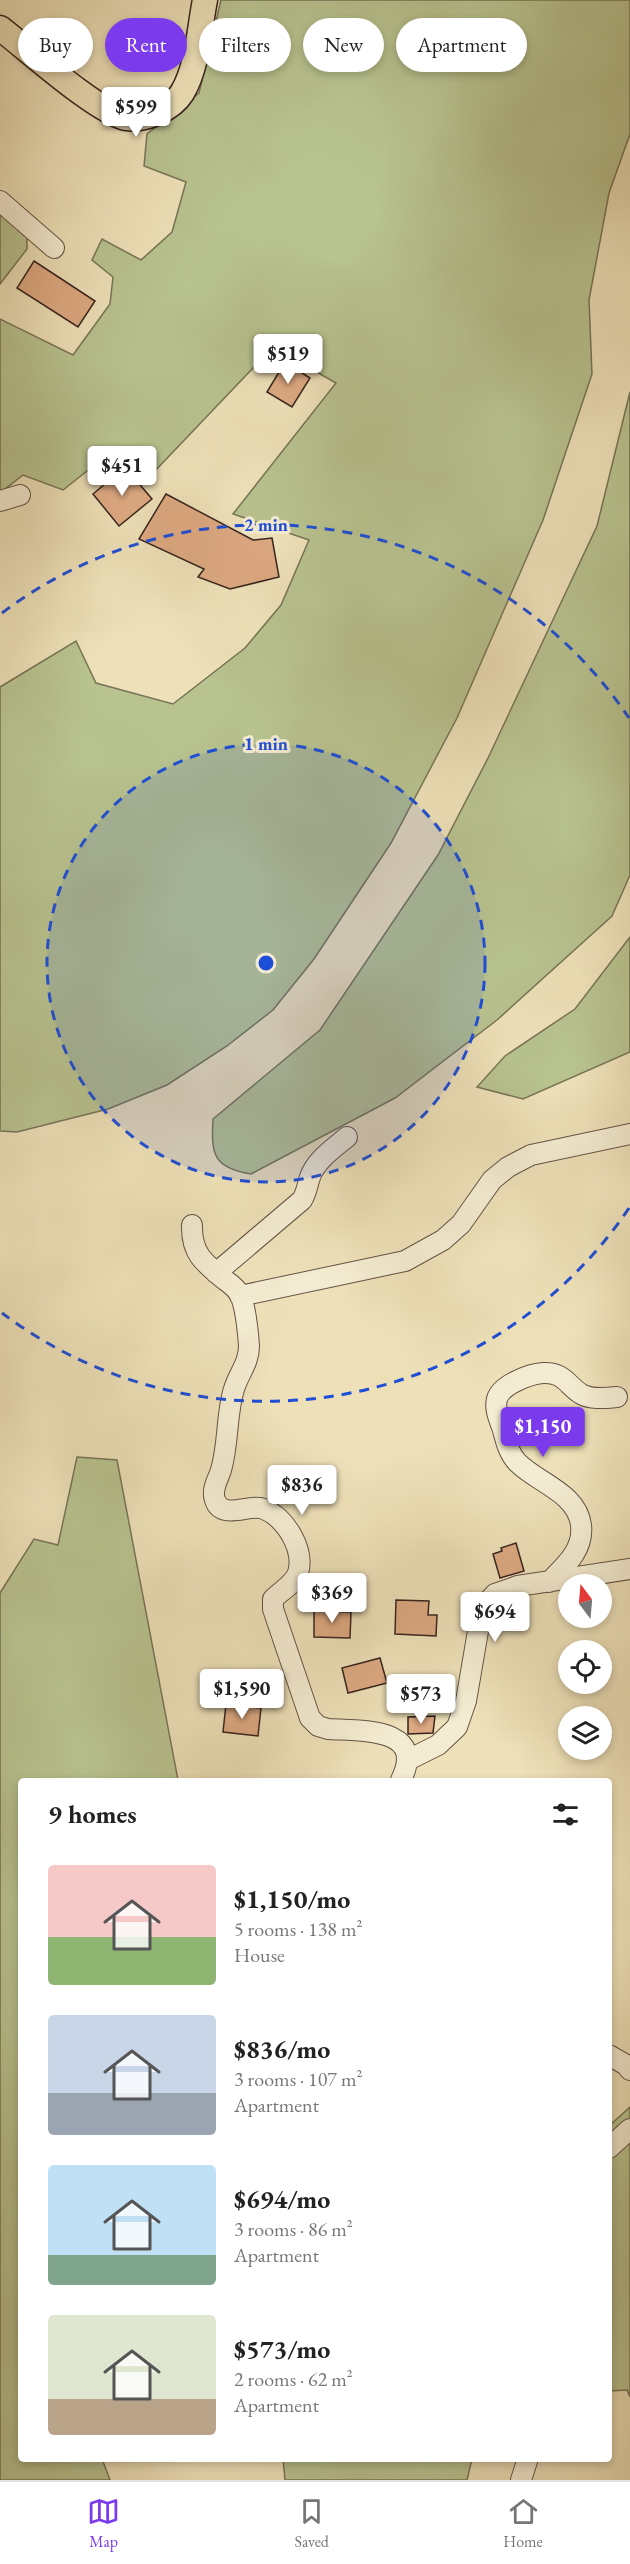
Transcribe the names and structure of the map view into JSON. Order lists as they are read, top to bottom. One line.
{"north":"top","page":{"chip":["Buy","Rent","Filters","New","Apartment"],"price":["$599","$519","$451","$1,150","$836","$369","$694","$1,590","$573"],"heading":"9 homes","list":[{"name":"$1,150/mo","note":"5 rooms · 138 m² · House"},{"name":"$836/mo","note":"3 rooms · 107 m² · Apartment"},{"name":"$694/mo","note":"3 rooms · 86 m² · Apartment"},{"name":"$573/mo","note":"2 rooms · 62 m² · Apartment"}],"tabs":["Map","Saved","Home"]},"rings":["2 min","1 min"]}
